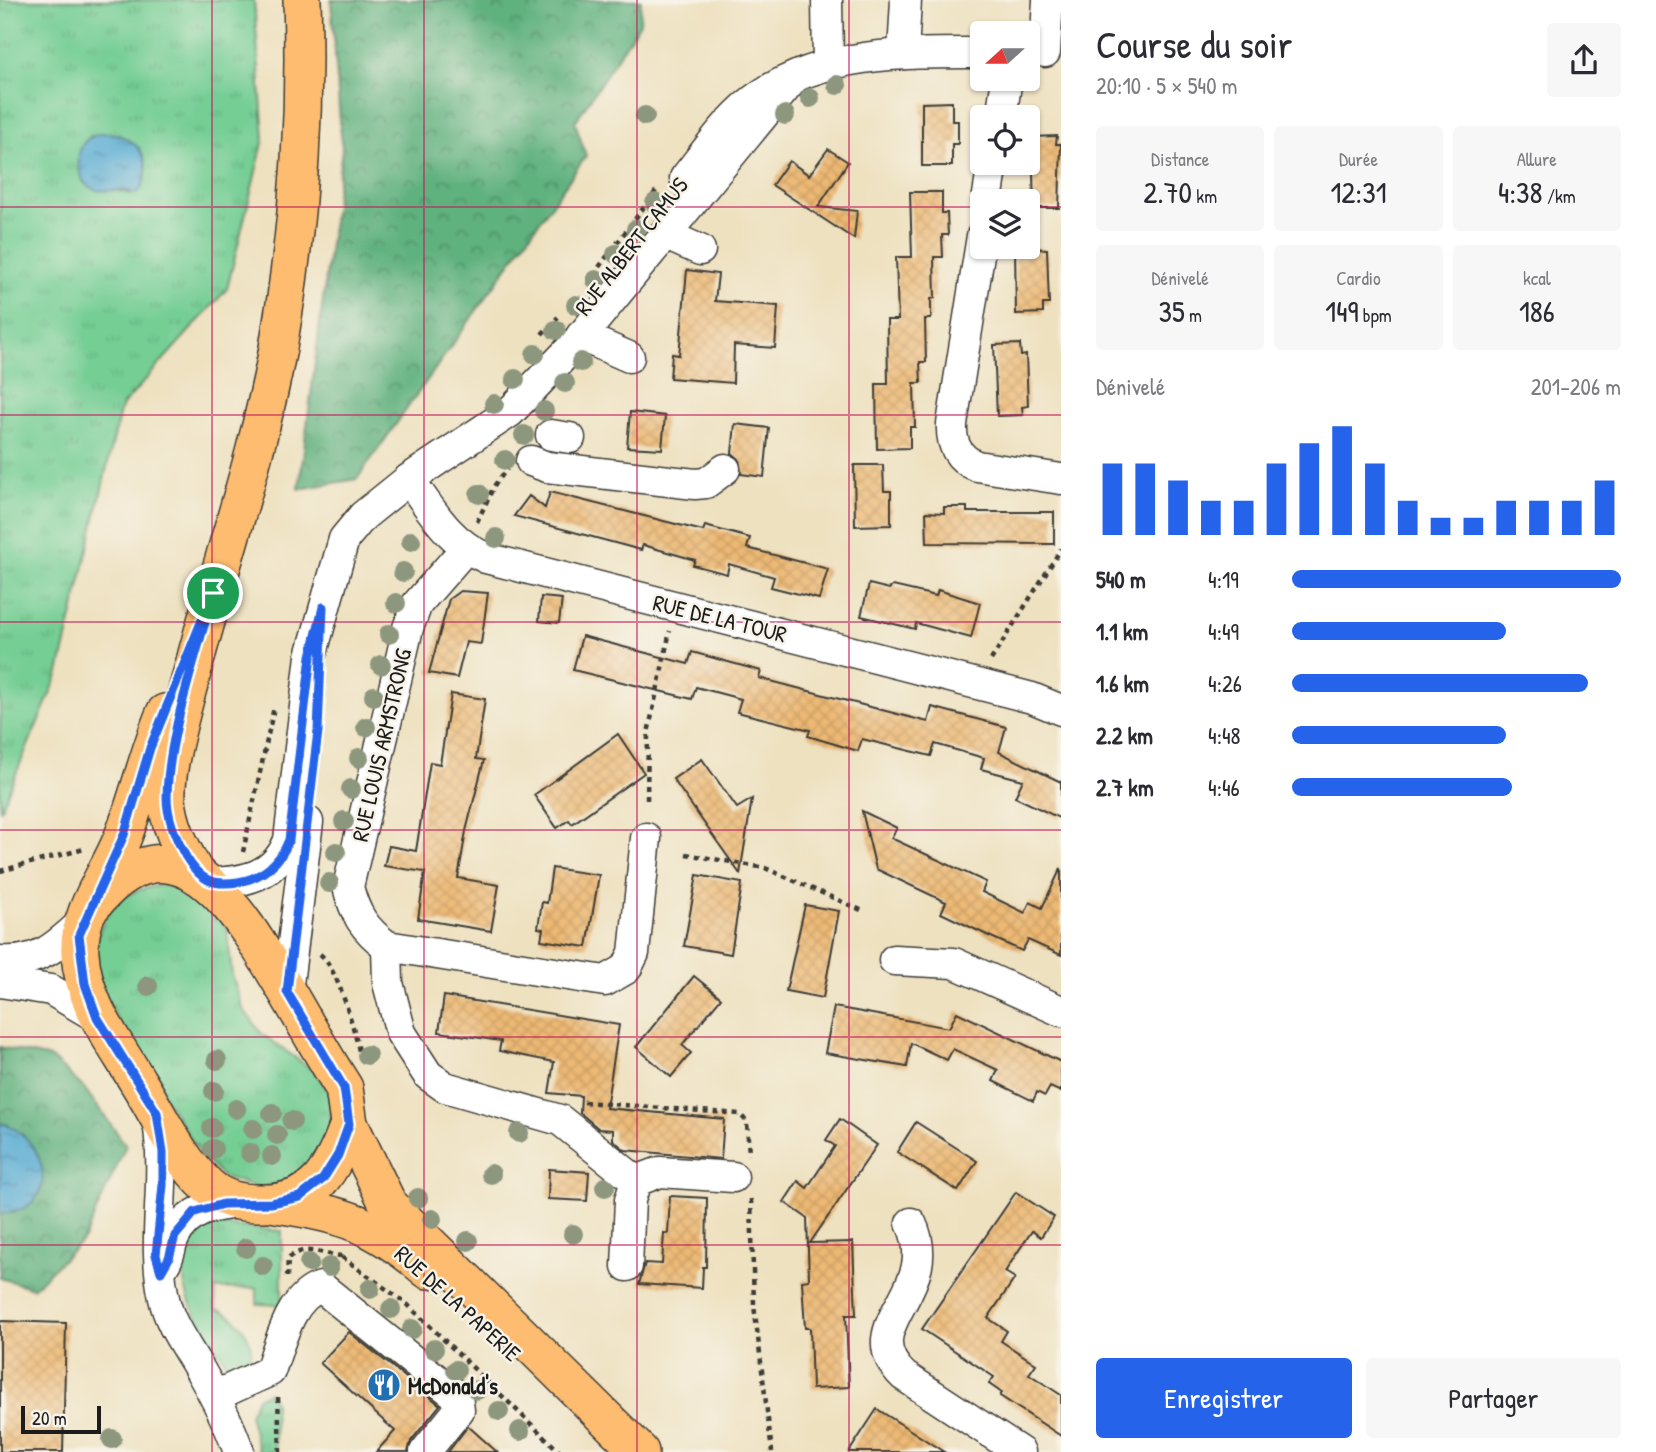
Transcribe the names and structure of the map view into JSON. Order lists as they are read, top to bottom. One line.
{"streets":{"main road":["RUE DE LA PAPERIE"],"street":["RUE ALBERT CAMUS","RUE DE LA TOUR","RUE LOUIS ARMSTRONG"]},"crossings":[["RUE ALBERT CAMUS","RUE DE LA TOUR"],["RUE DE LA TOUR","RUE LOUIS ARMSTRONG"]],"places":{"restaurant":["McDonald's"]},"scale_bar":"20 m","north":"left","page":{"heading":["Course du soir","20:10 · 5 × 540 m"],"stats":[["Distance","2.70 km"],["Durée","12:31"],["Allure","4:38 /km"],["Dénivelé","35 m"],["Cardio","149 bpm"],["kcal","186"]],"chart":["Dénivelé","201–206 m"],"list":[{"name":"540 m","note":"4:19"},{"name":"1.1 km","note":"4:49"},{"name":"1.6 km","note":"4:26"},{"name":"2.2 km","note":"4:48"},{"name":"2.7 km","note":"4:46"}],"buttons":["Enregistrer","Partager"],"scale":"20 m"}}
